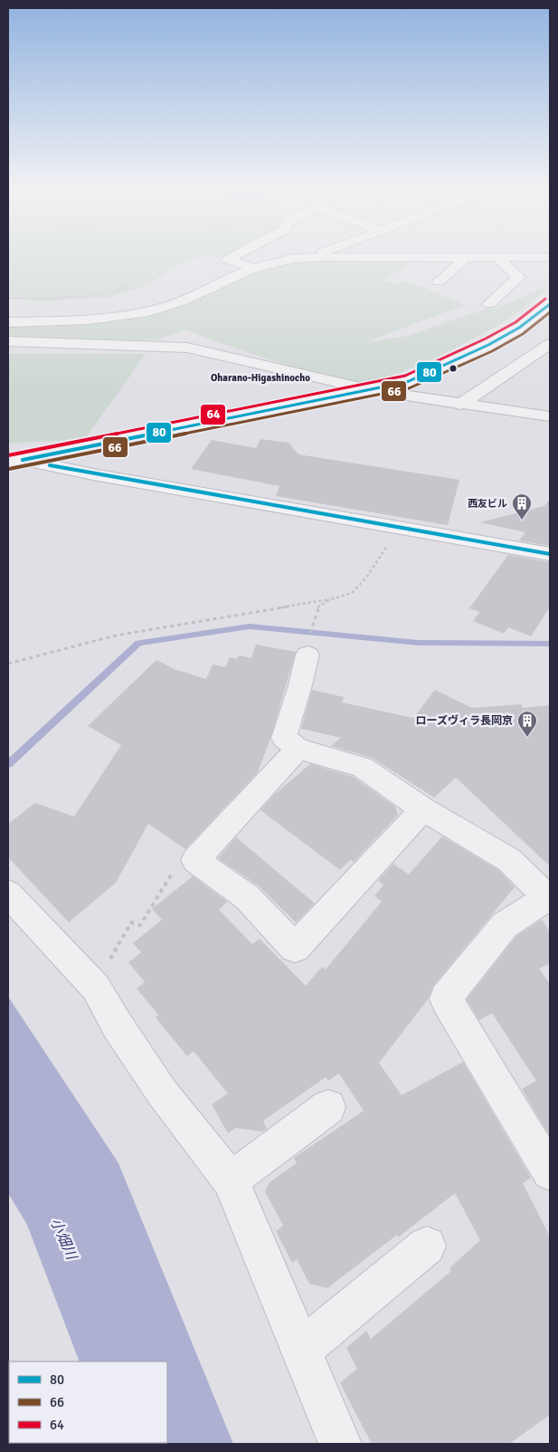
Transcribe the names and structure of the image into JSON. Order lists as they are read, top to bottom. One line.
{"districts":["Oharano-Higashinocho"],"water":["小畑川"],"places":{"building":["西友ビル","ローズヴィラ長岡京"]},"lines":["transit line 64","transit line 80","transit line 66"],"legend":["80","66","64"]}
